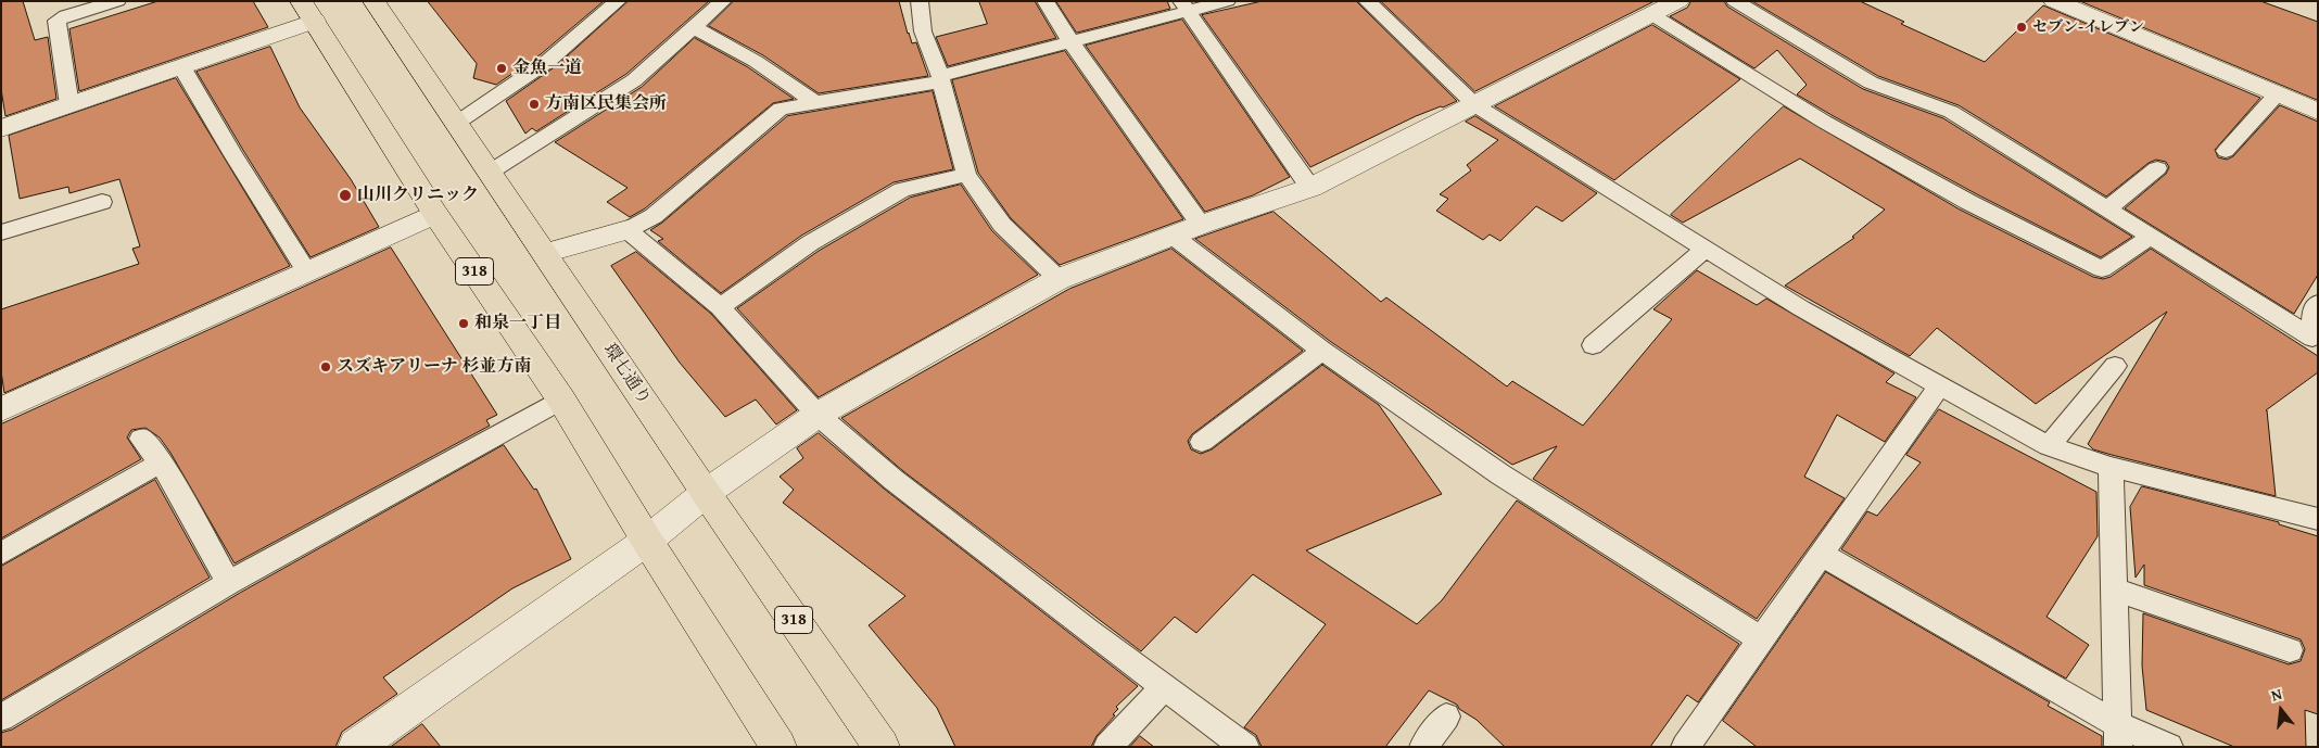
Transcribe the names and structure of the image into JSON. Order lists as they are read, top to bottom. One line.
{"streets":{"main road":["318","環七通り"]},"places":["セブン-イレブン","金魚一道","方南区民集会所","山川クリニック","和泉一丁目","スズキアリーナ 杉並方南"],"north":"top"}
